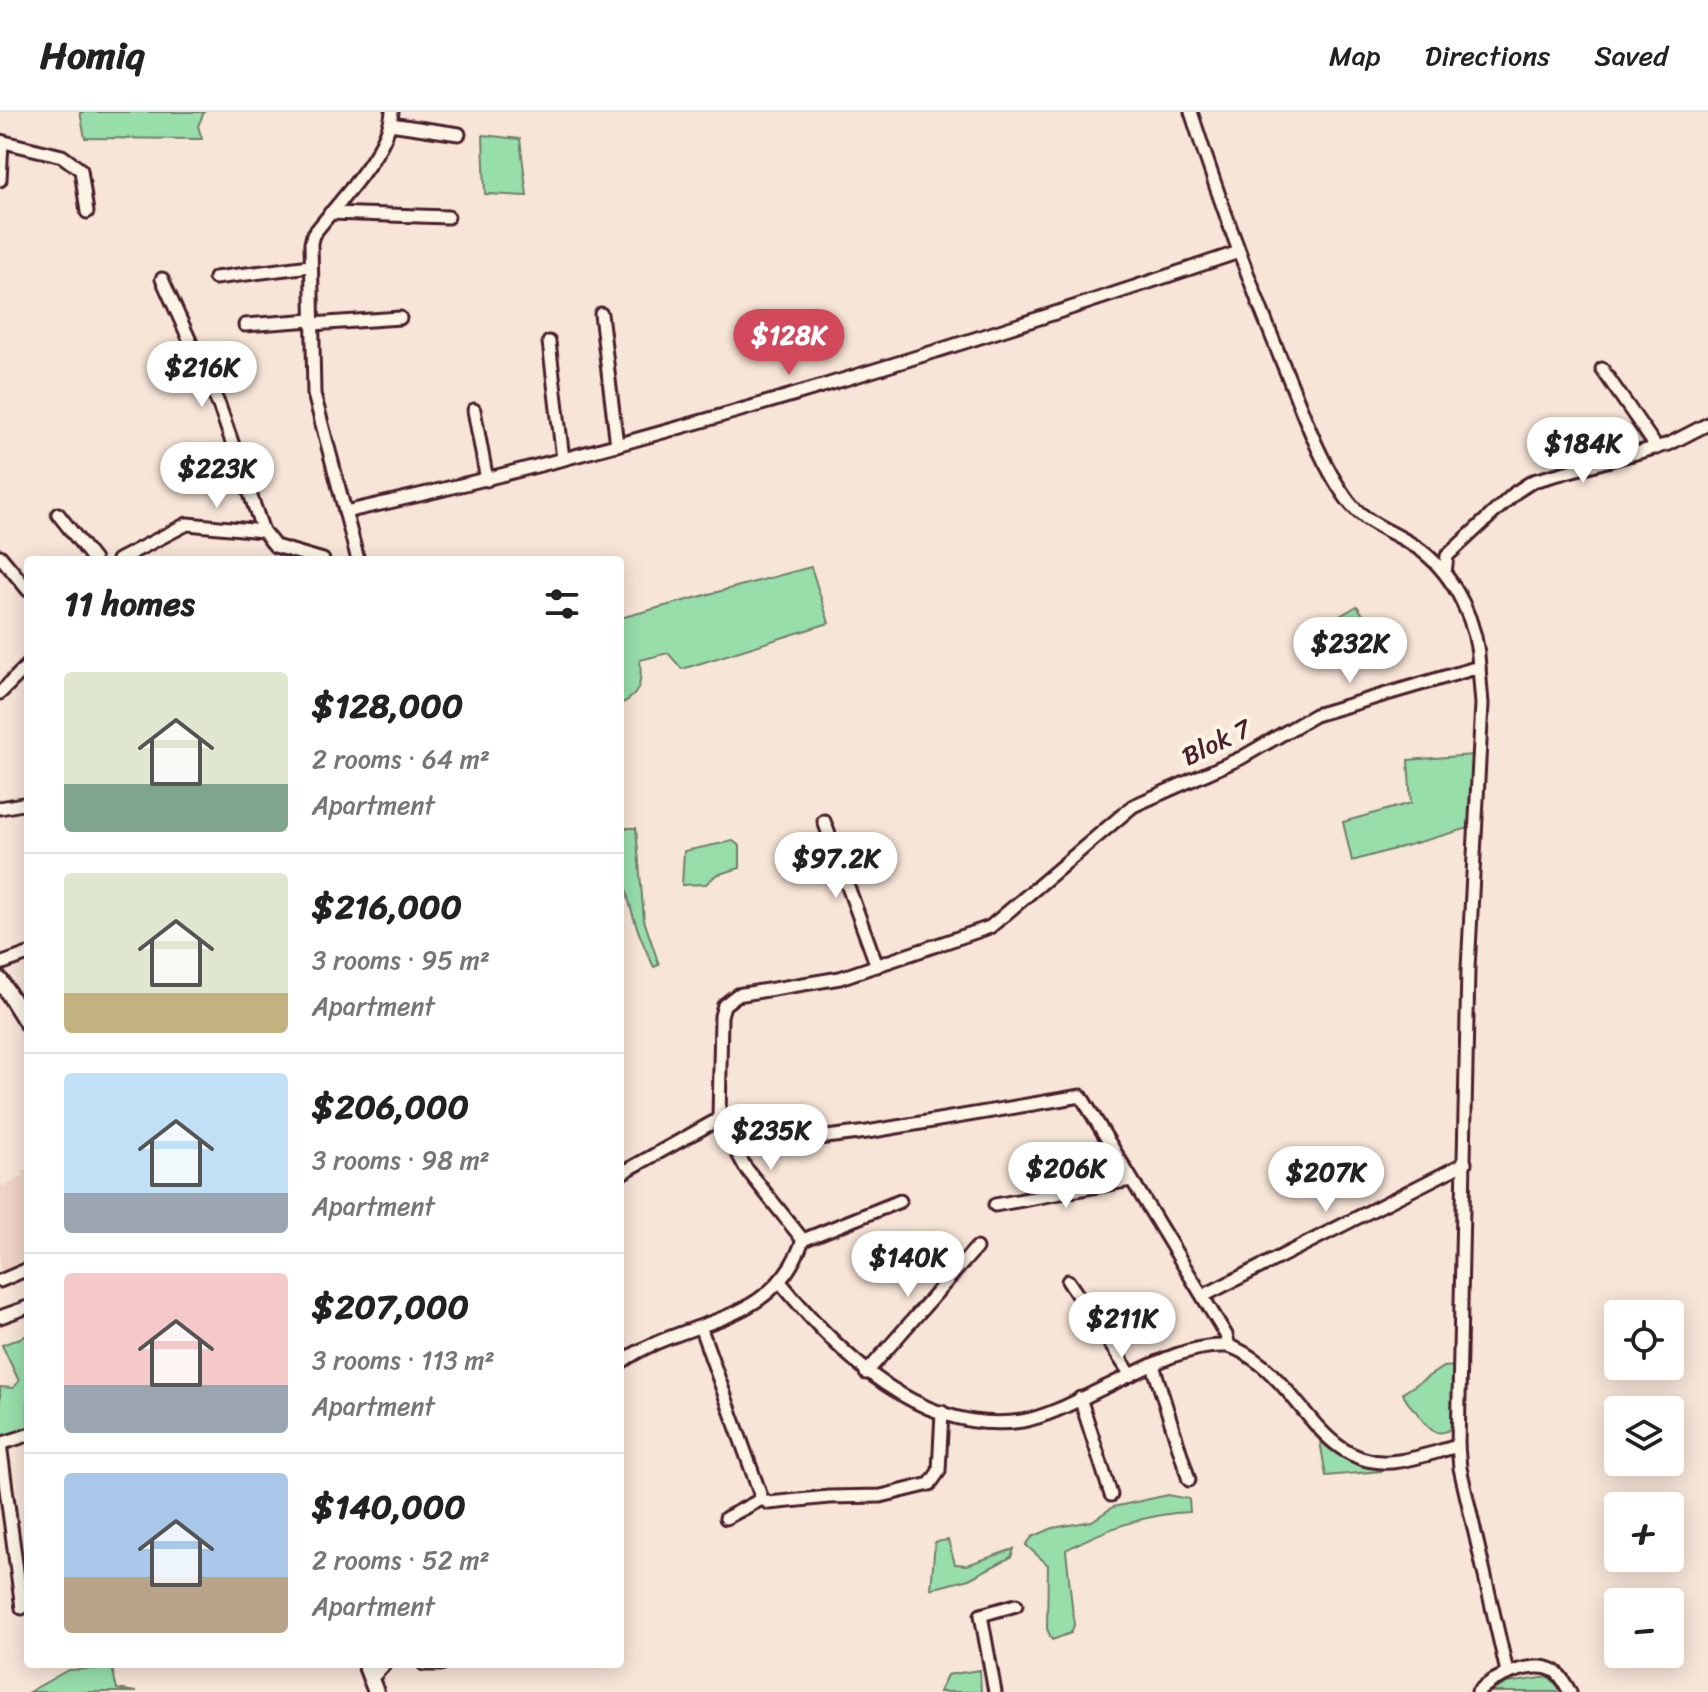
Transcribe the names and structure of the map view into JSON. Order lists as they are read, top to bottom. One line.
{"streets":{"street":["Blok 7"]},"page":{"header":"Homiq","nav":["Map","Directions","Saved"],"price":["$128K","$216K","$184K","$223K","$232K","$97.2K","$235K","$206K","$207K","$140K","$211K"],"heading":"11 homes","list":[{"name":"$128,000","note":"2 rooms · 64 m² · Apartment"},{"name":"$216,000","note":"3 rooms · 95 m² · Apartment"},{"name":"$206,000","note":"3 rooms · 98 m² · Apartment"},{"name":"$207,000","note":"3 rooms · 113 m² · Apartment"},{"name":"$140,000","note":"2 rooms · 52 m² · Apartment"}],"map_buttons":["+","−"]}}
